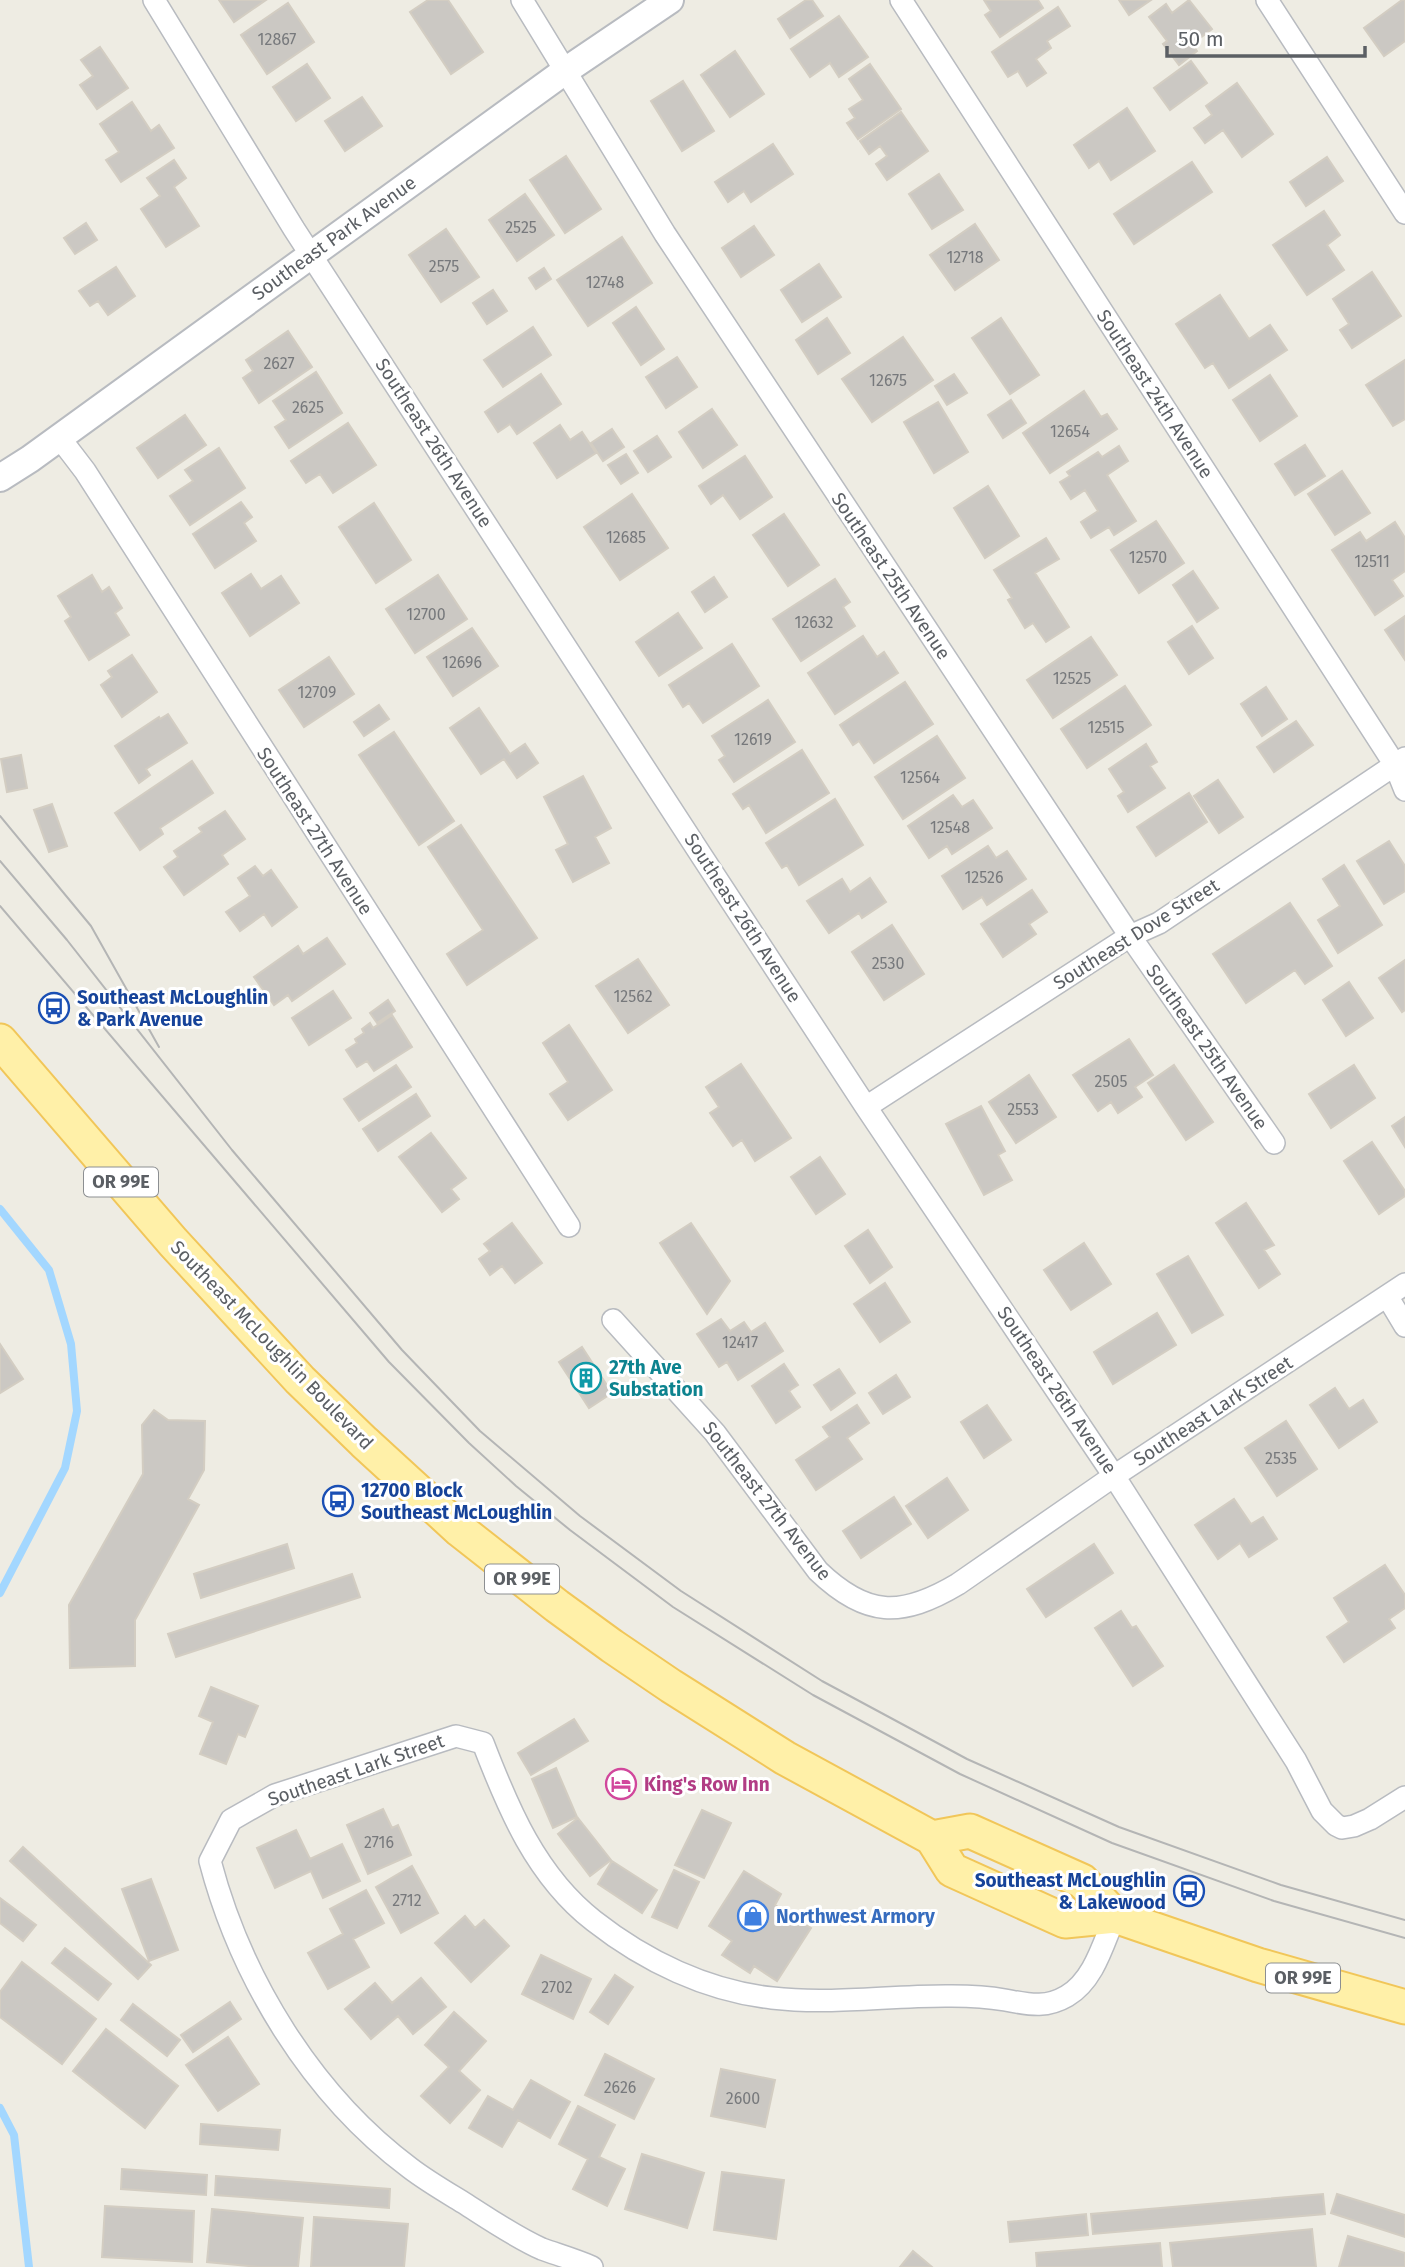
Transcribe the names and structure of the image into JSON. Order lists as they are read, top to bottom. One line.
{"streets":{"main road":["OR 99E","Southeast McLoughlin Boulevard"],"street":["Southeast Park Avenue","Southeast 24th Avenue","Southeast 26th Avenue","Southeast 25th Avenue","Southeast 27th Avenue","Southeast Dove Street","Southeast Lark Street"]},"crossings":[["Southeast Park Avenue","Southeast 26th Avenue"],["Southeast Park Avenue","Southeast 25th Avenue"],["Southeast Park Avenue","Southeast 27th Avenue"],["Southeast 24th Avenue","Southeast Dove Street"],["Southeast 26th Avenue","Southeast Dove Street"],["Southeast 26th Avenue","Southeast Lark Street"],["Southeast 25th Avenue","Southeast Dove Street"],["Southeast 27th Avenue","Southeast Lark Street"],["Southeast McLoughlin Boulevard","Southeast Lark Street"]],"places":{"bus stop":["Southeast McLoughlin & Park Avenue","12700 Block Southeast McLoughlin","Southeast McLoughlin & Lakewood"],"building":["27th Ave Substation"],"hotel":["King's Row Inn"],"shop":["Northwest Armory"]},"house_numbers":["12867","2525","12718","2575","12748","2627","12675","2625","12654","12685","12570","12511","12700","12632","12696","12525","12709","12515","12619","12564","12548","12526","2530","12562","2505","2553","12417","2535","2716","2712","2702","2626","2600"],"scale_bar":"50 m"}
